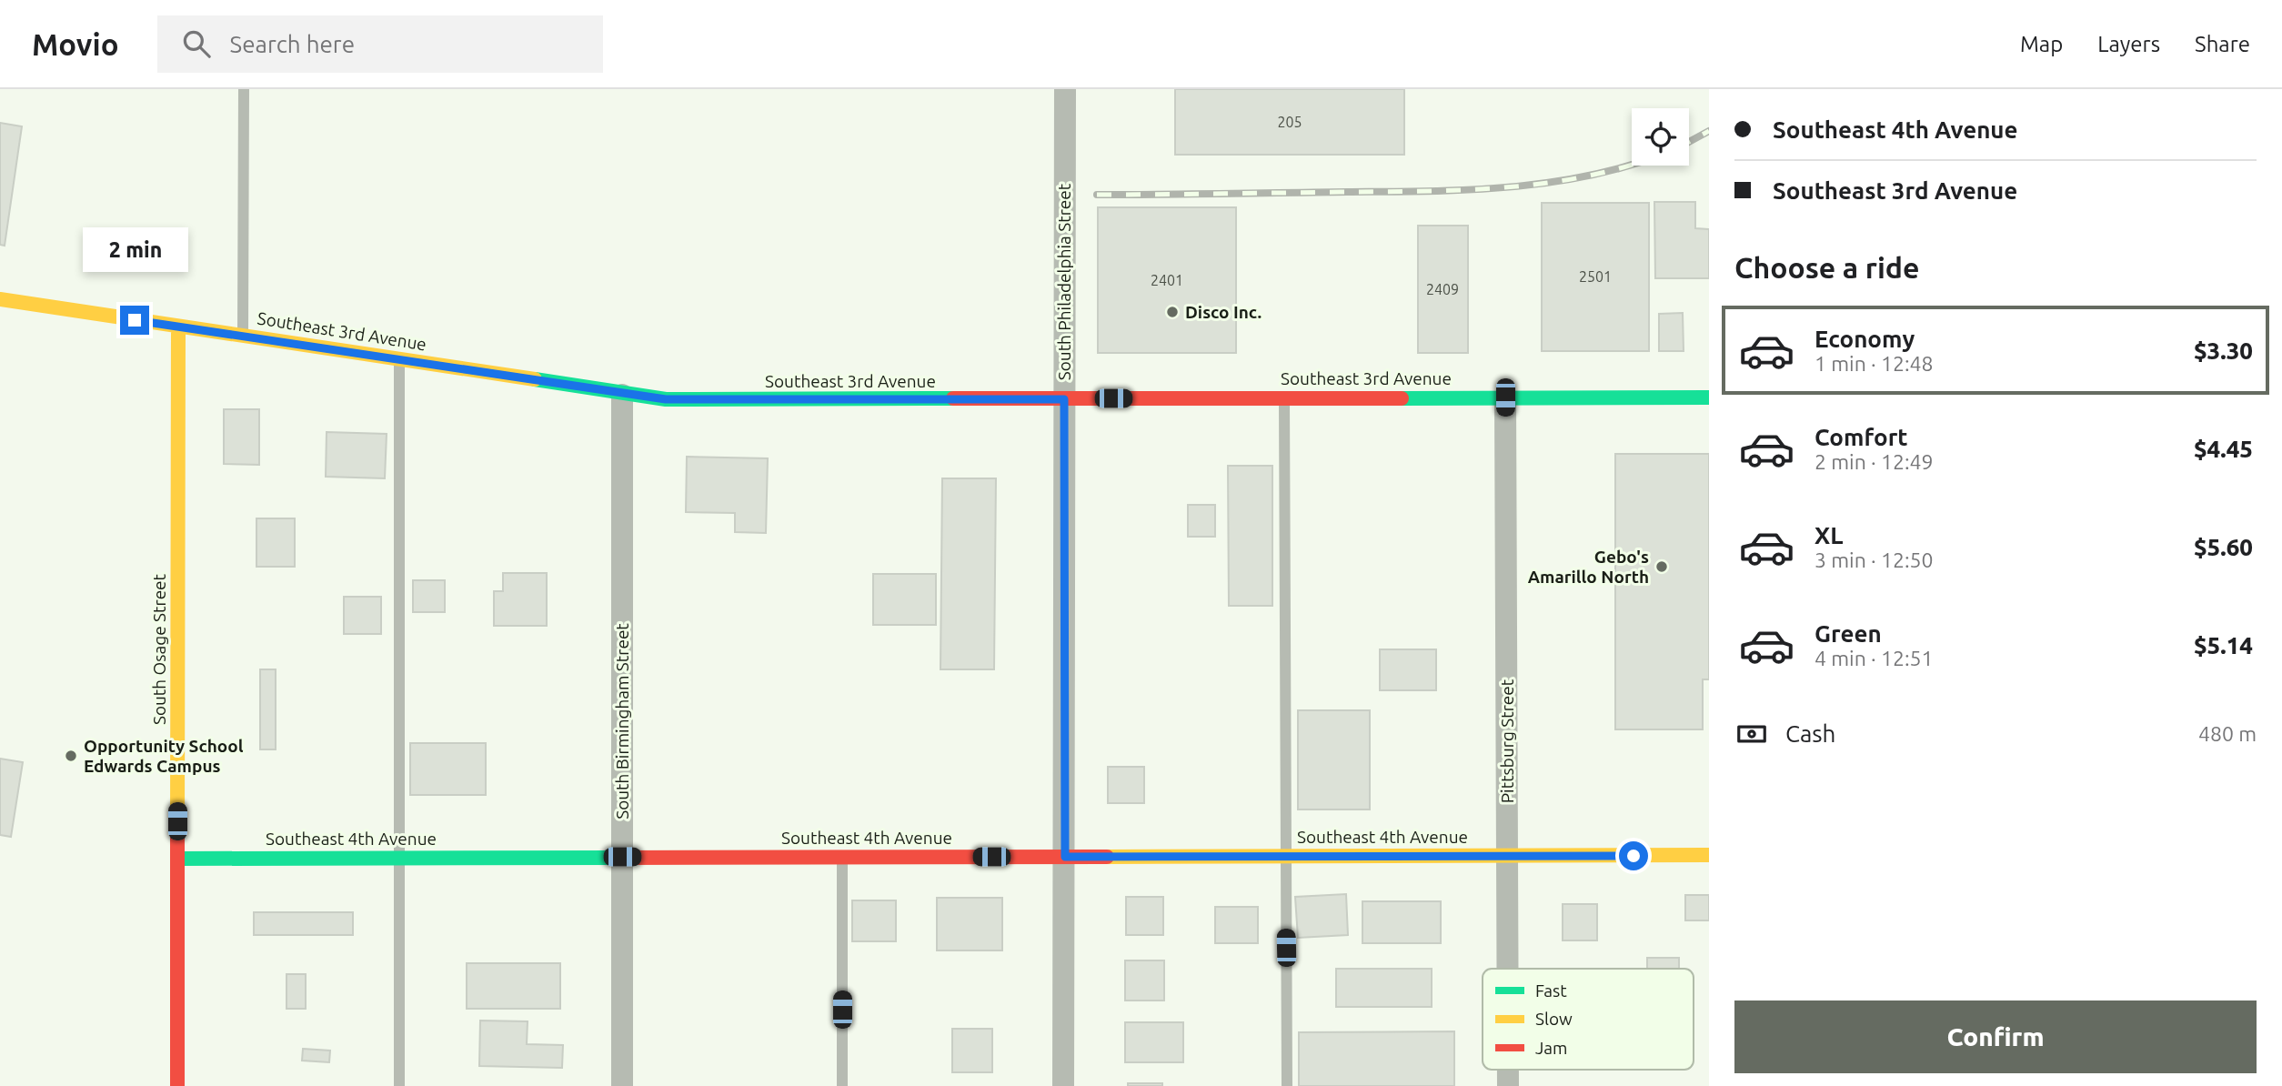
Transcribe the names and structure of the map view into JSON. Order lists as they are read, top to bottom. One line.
{"streets":{"street":["South Philadelphia Street","Southeast 3rd Avenue","South Osage Street","South Birmingham Street","Pittsburg Street","Southeast 4th Avenue"]},"crossings":[["South Philadelphia Street","Southeast 3rd Avenue"],["South Philadelphia Street","Southeast 4th Avenue"],["Southeast 3rd Avenue","South Osage Street"],["Southeast 3rd Avenue","South Birmingham Street"],["Southeast 3rd Avenue","Pittsburg Street"],["South Osage Street","Southeast 4th Avenue"],["South Birmingham Street","Southeast 4th Avenue"],["Pittsburg Street","Southeast 4th Avenue"]],"places":["Disco Inc.","Gebo's Amarillo North","Opportunity School Edwards Campus"],"house_numbers":["205","2501","2401","2409"],"legend":["Fast","Slow","Jam"],"page":{"header":"Movio","search":"Search here","nav":["Map","Layers","Share"],"banner":["Southeast 4th Avenue","Southeast 3rd Avenue"],"bubble":"2 min","heading":"Choose a ride","list":[{"name":"Economy","note":"1 min · 12:48","value":"$3.30"},{"name":"Comfort","note":"2 min · 12:49","value":"$4.45"},{"name":"XL","note":"3 min · 12:50","value":"$5.60"},{"name":"Green","note":"4 min · 12:51","value":"$5.14"}],"pay":["Cash","480 m"],"buttons":"Confirm"}}
